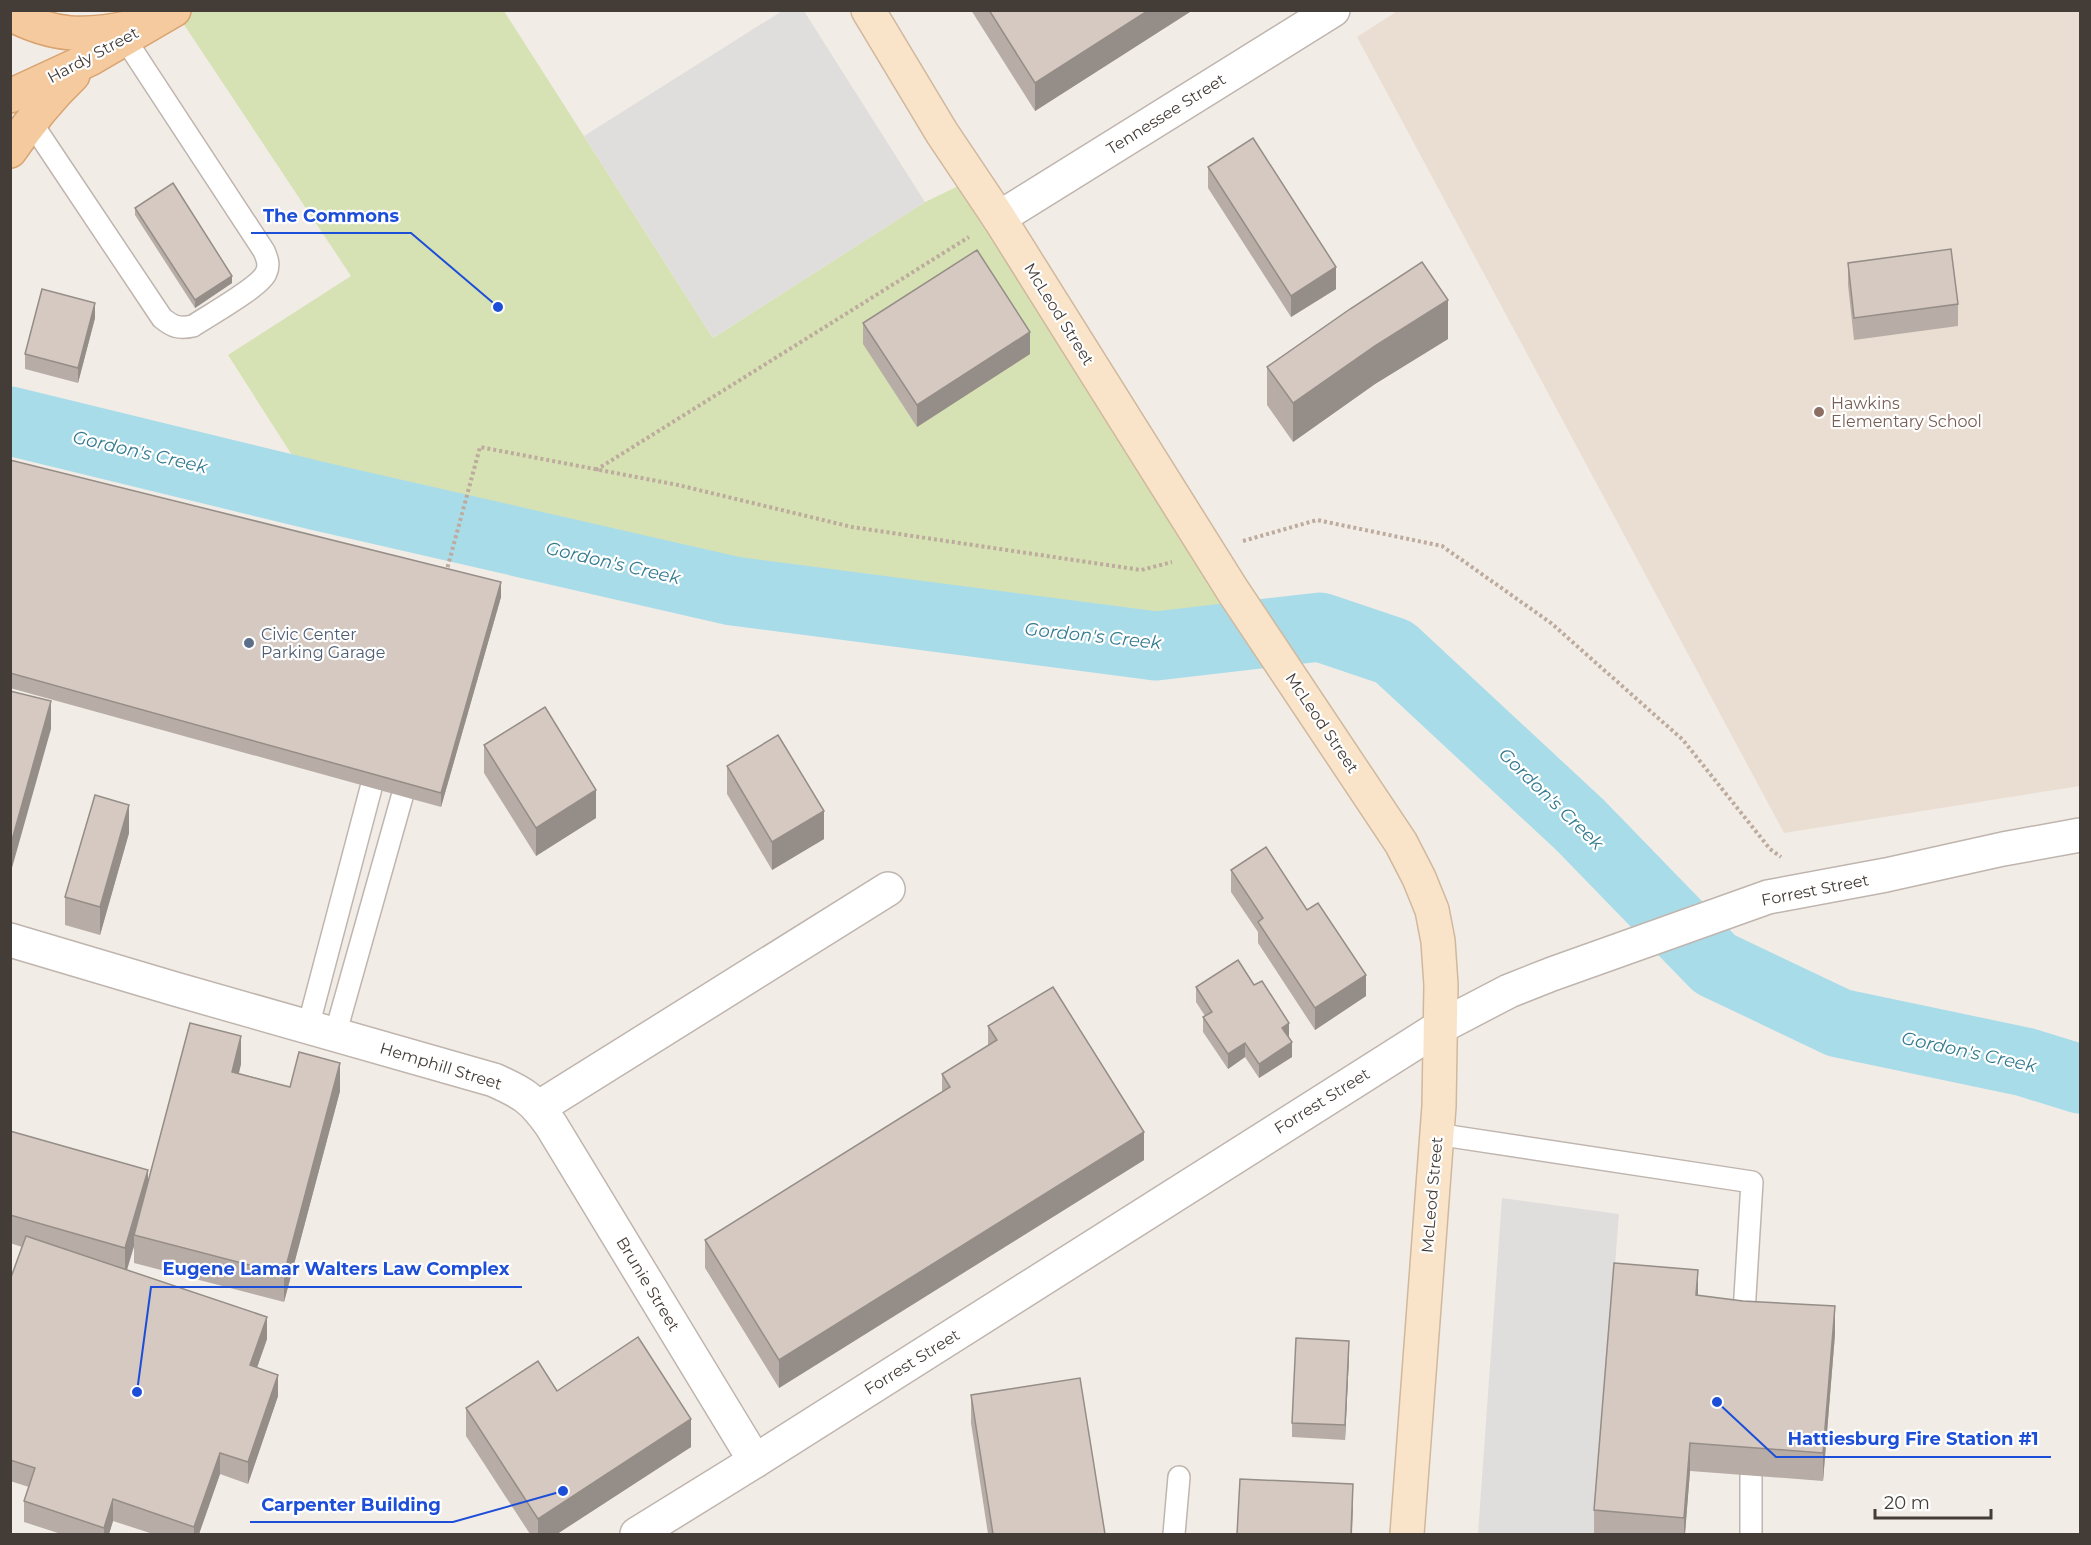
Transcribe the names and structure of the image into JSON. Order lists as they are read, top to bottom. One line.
{"streets":{"main road":["Hardy Street","McLeod Street"],"street":["Tennessee Street","Forrest Street","Hemphill Street","Brunie Street"]},"crossings":[["Tennessee Street","McLeod Street"],["McLeod Street","Forrest Street"],["Forrest Street","Brunie Street"],["Hemphill Street","Brunie Street"]],"water":["Gordon's Creek"],"places":["The Commons","Hawkins Elementary School","Civic Center Parking Garage","Eugene Lamar Walters Law Complex","Hattiesburg Fire Station #1","Carpenter Building"],"scale_bar":"20 m"}
